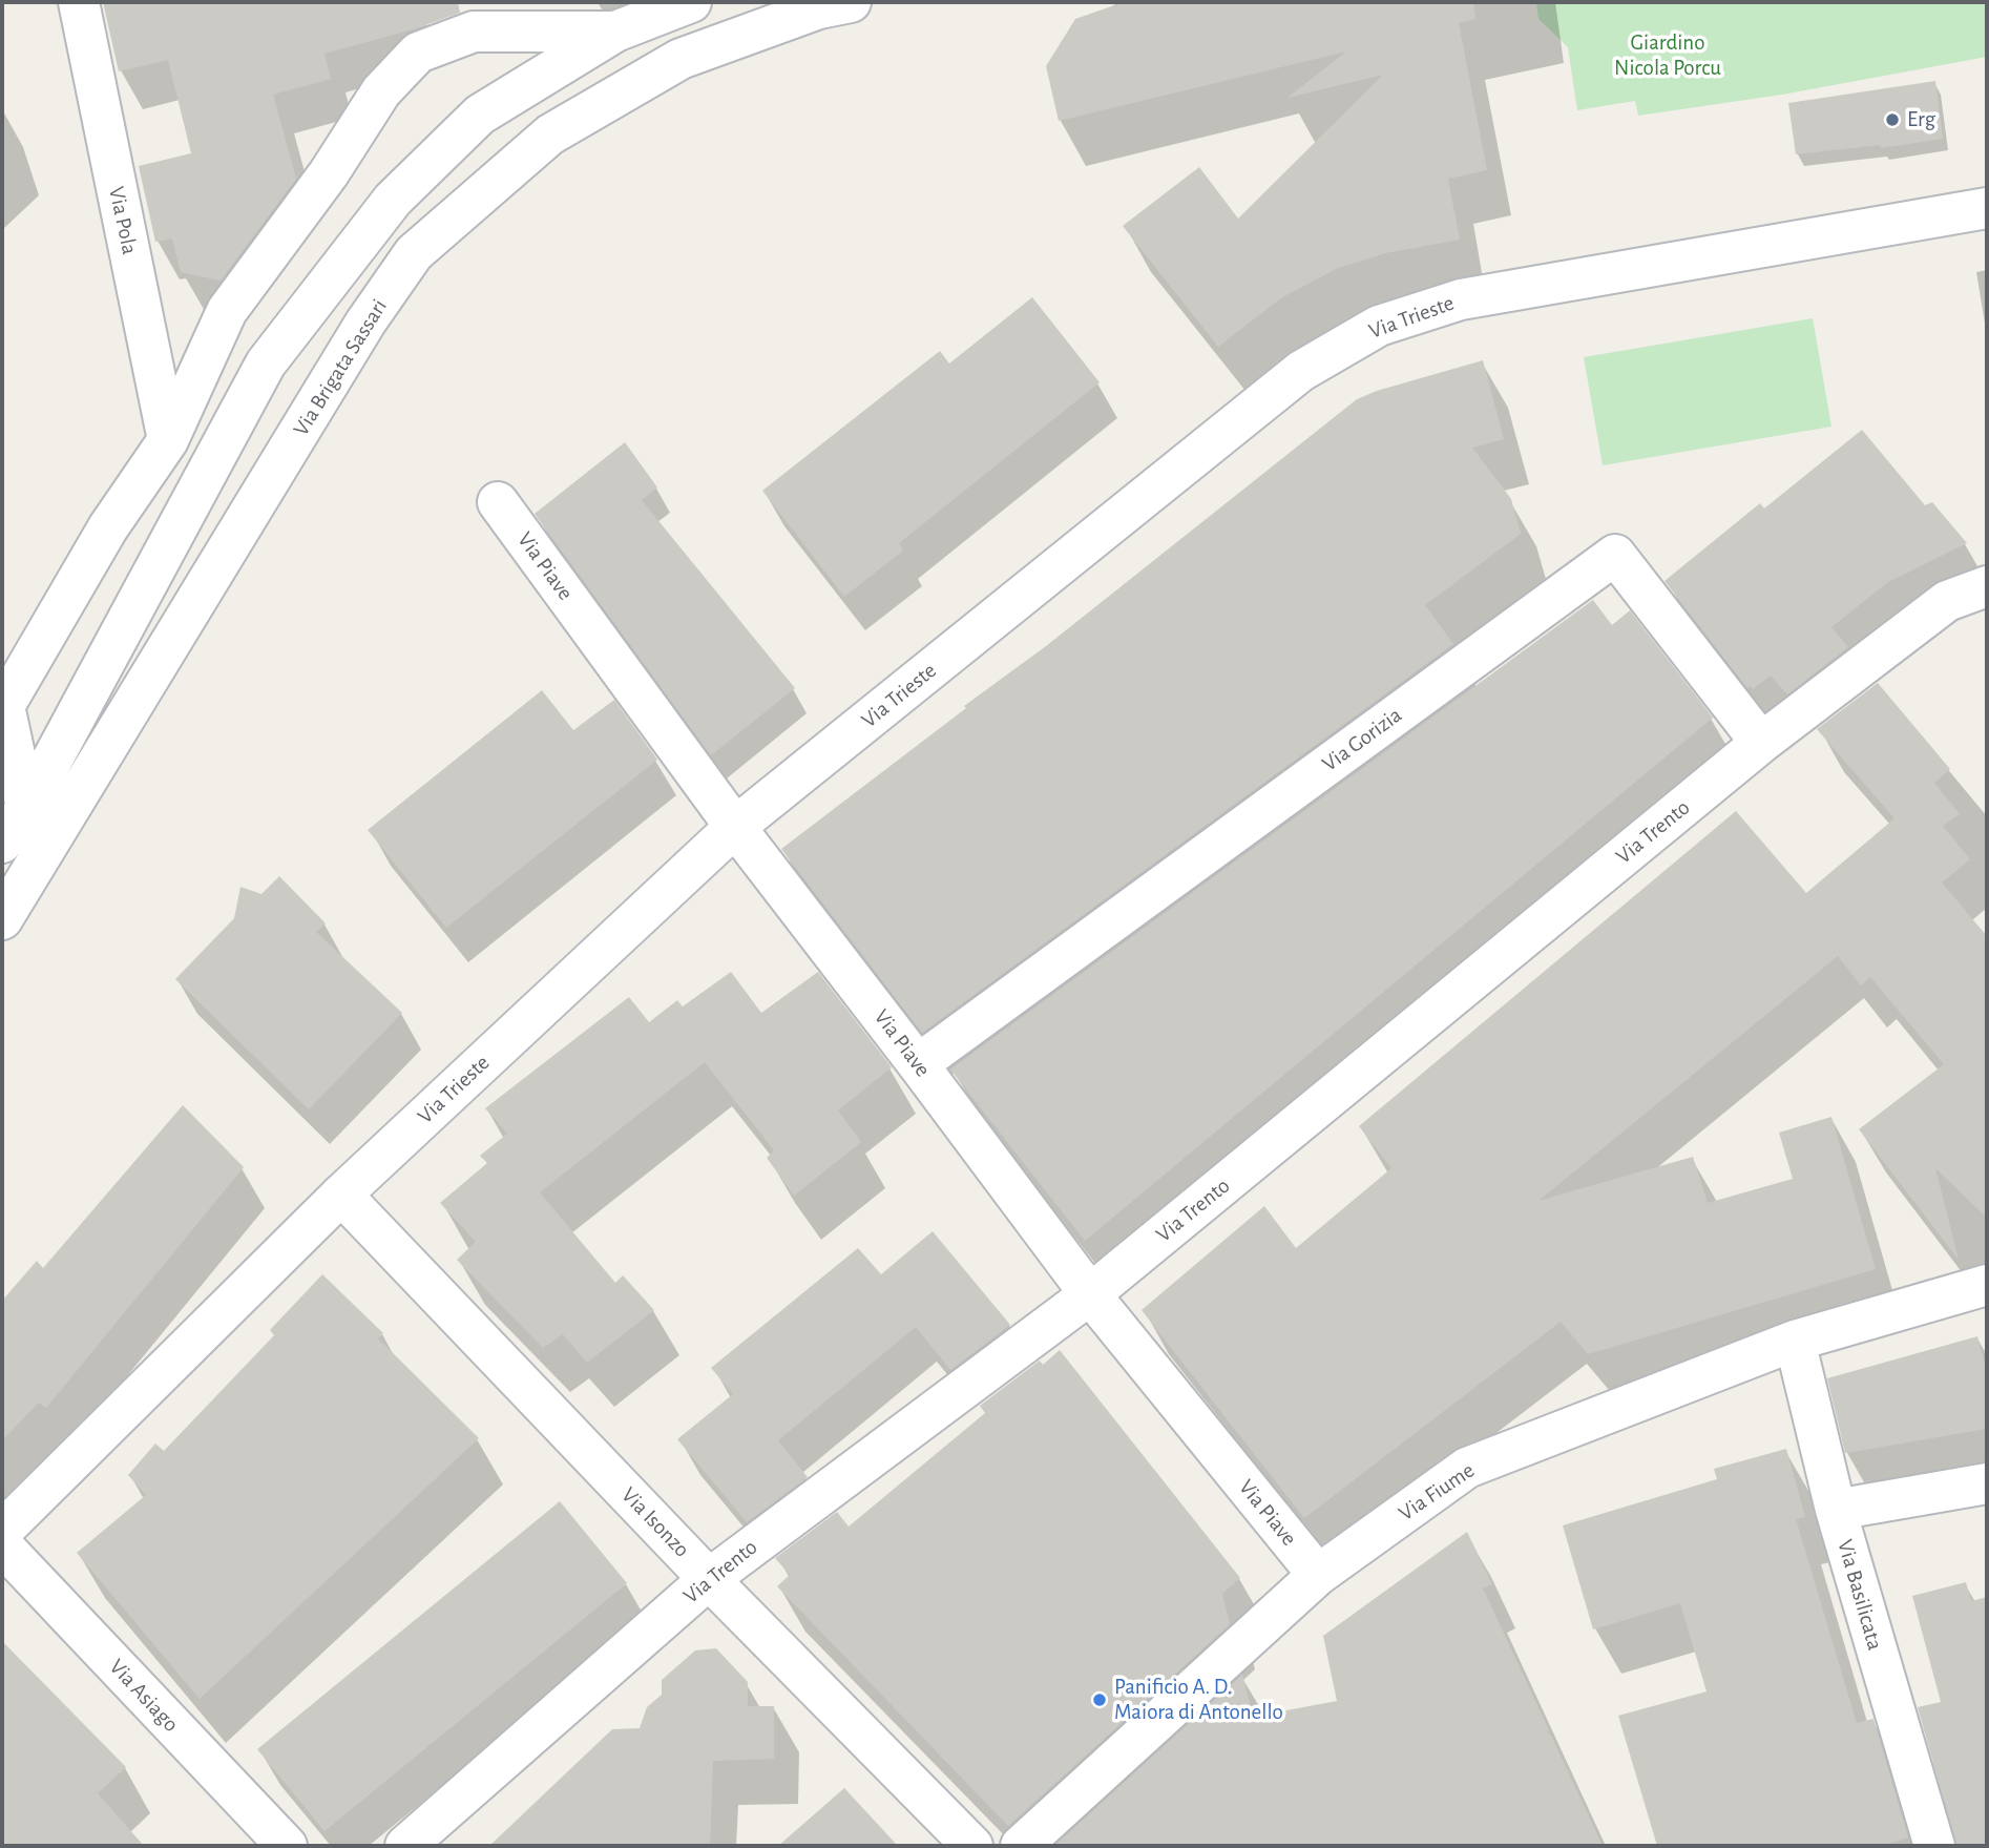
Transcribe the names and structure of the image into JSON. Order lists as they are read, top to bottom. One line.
{"streets":{"street":["Via Pola","Via Trieste","Via Brigata Sassari","Via Piave","Via Gorizia","Via Trento","Via Fiume","Via Isonzo","Via Basilicata","Via Asiago"]},"crossings":[["Via Trieste","Via Piave"],["Via Trieste","Via Isonzo"],["Via Piave","Via Gorizia"],["Via Piave","Via Trento"],["Via Piave","Via Fiume"],["Via Gorizia","Via Trento"],["Via Trento","Via Isonzo"],["Via Fiume","Via Basilicata"]],"parks":["Giardino Nicola Porcu"],"places":["Erg","Panificio A. D. Maiora di Antonello"]}
